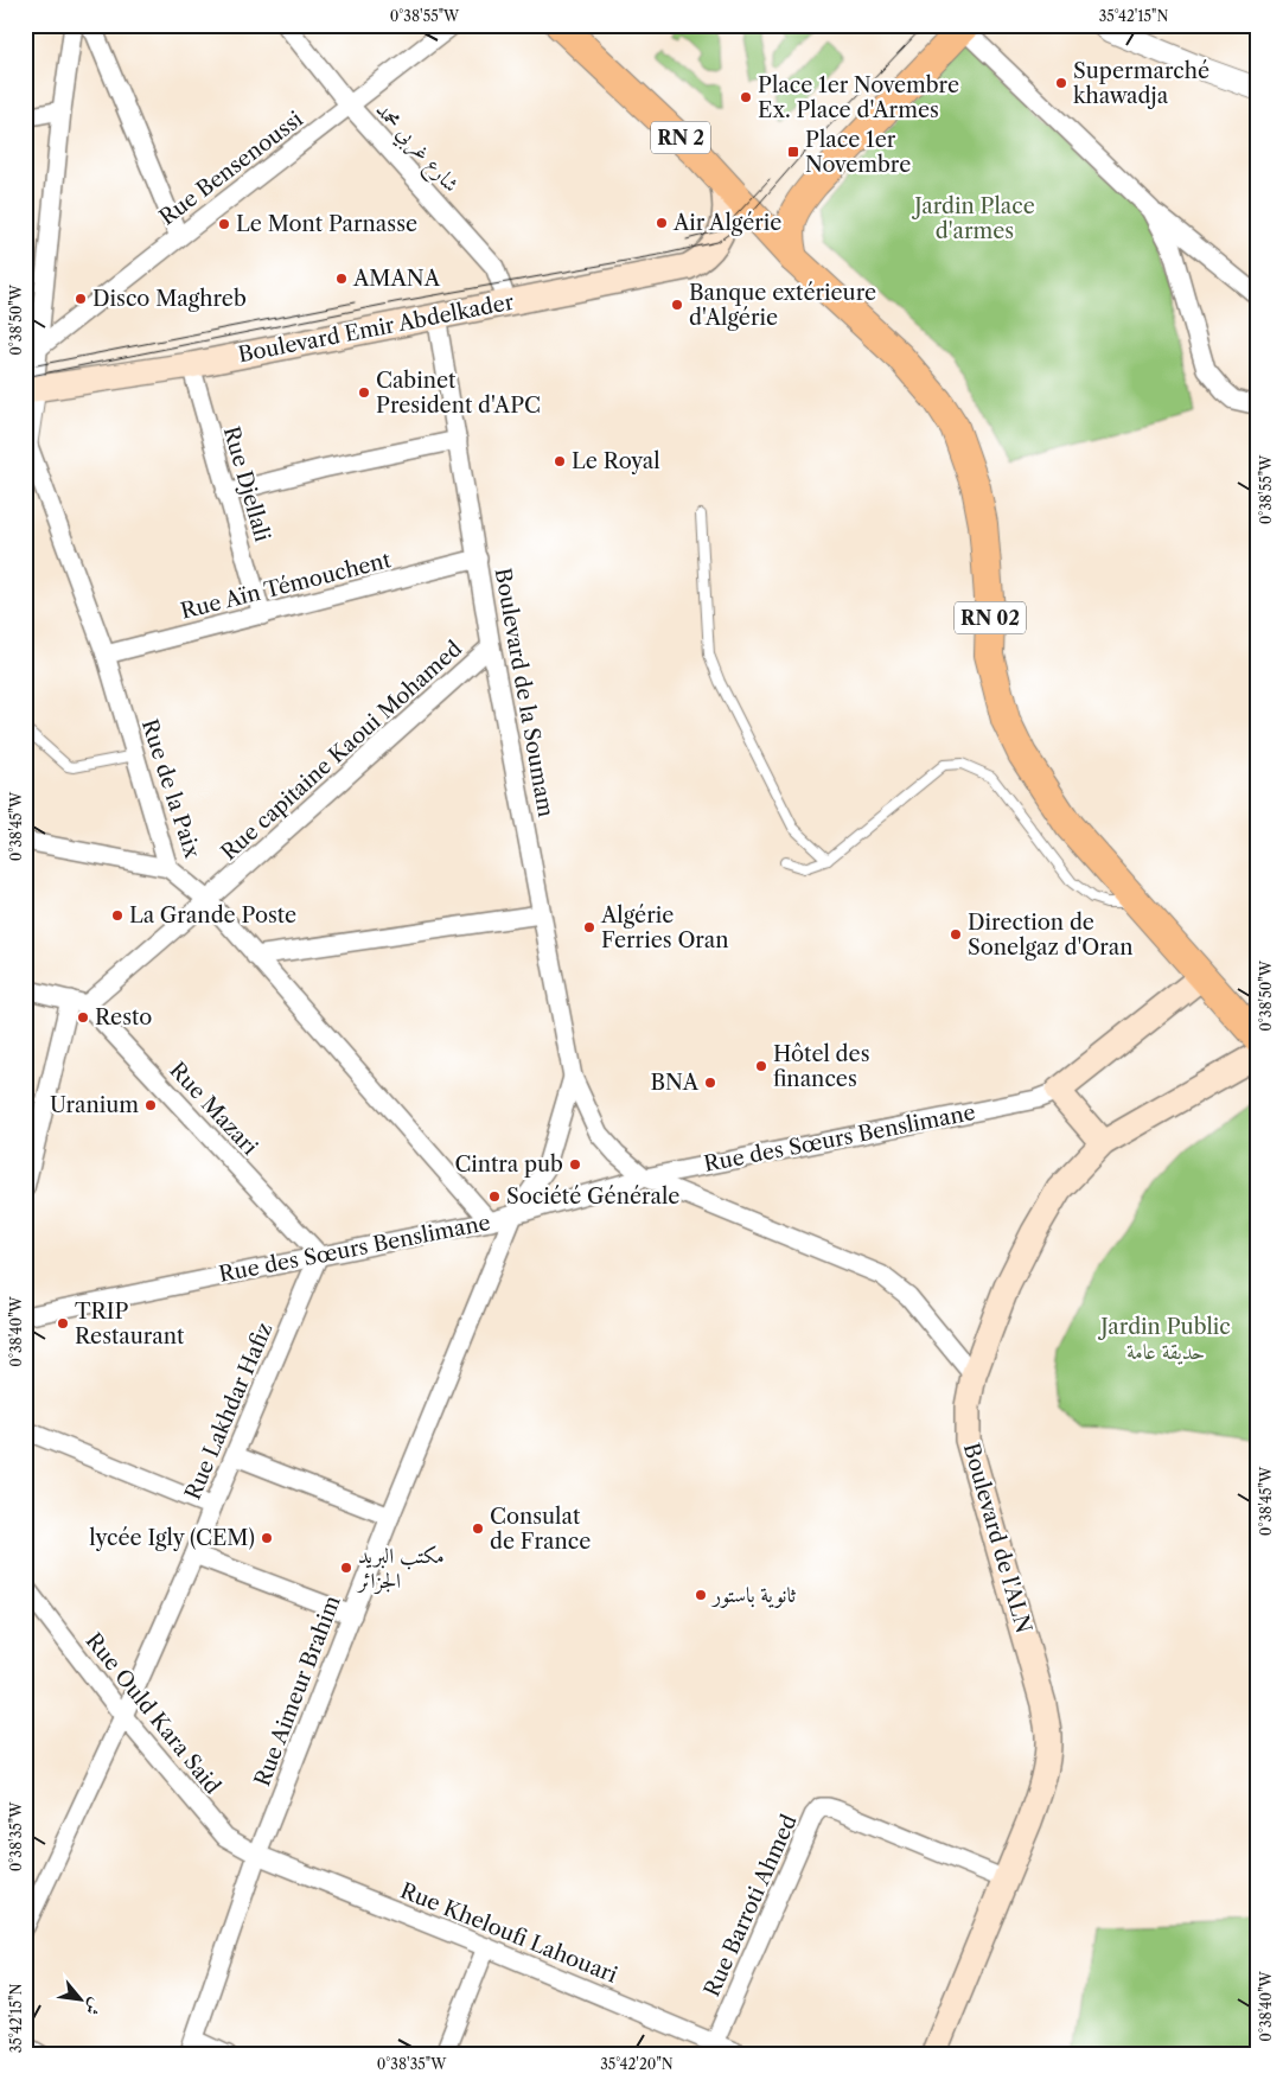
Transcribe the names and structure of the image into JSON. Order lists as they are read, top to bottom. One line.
{"streets":{"main road":["RN 2","Boulevard Emir Abdelkader","RN 02","Rue des Sœurs Benslimane","Boulevard de l'ALN"],"street":["شارع غربي محمد","Rue Bensenoussi","Rue Djellali","Rue Aïn Témouchent","Boulevard de la Soumam","Rue capitaine Kaoui Mohamed","Rue de la Paix","Rue Mazari","Rue Lakhdar Hafiz","Rue Aimeur Brahim","Rue Ould Kara Said","Rue Barroti Ahmed","Rue Kheloufi Lahouari"]},"crossings":[["RN 2","Boulevard Emir Abdelkader"],["RN 2","RN 02"],["شارع غربي محمد","Rue Bensenoussi"],["شارع غربي محمد","Boulevard Emir Abdelkader"],["Boulevard Emir Abdelkader","Rue Djellali"],["Boulevard Emir Abdelkader","Boulevard de la Soumam"],["Rue Djellali","Rue Aïn Témouchent"],["Rue Aïn Témouchent","Boulevard de la Soumam"],["Rue Aïn Témouchent","Rue de la Paix"],["RN 02","Rue des Sœurs Benslimane"],["Boulevard de la Soumam","Rue capitaine Kaoui Mohamed"],["Boulevard de la Soumam","Rue Aimeur Brahim"],["Rue capitaine Kaoui Mohamed","Rue de la Paix"],["Rue capitaine Kaoui Mohamed","Rue Mazari"],["Rue de la Paix","Rue des Sœurs Benslimane"],["Rue Mazari","Rue des Sœurs Benslimane"],["Rue Mazari","Rue Lakhdar Hafiz"],["Rue des Sœurs Benslimane","Rue Lakhdar Hafiz"],["Rue des Sœurs Benslimane","Rue Aimeur Brahim"],["Rue Lakhdar Hafiz","Rue Ould Kara Said"],["Boulevard de l'ALN","Rue Barroti Ahmed"],["Rue Aimeur Brahim","Rue Ould Kara Said"],["Rue Aimeur Brahim","Rue Kheloufi Lahouari"],["Rue Ould Kara Said","Rue Kheloufi Lahouari"],["Rue Barroti Ahmed","Rue Kheloufi Lahouari"]],"parks":["Jardin Place d'armes","Jardin Public حديقة عامة"],"places":{"other":["Supermarché khawadja","Place 1er Novembre Ex. Place d'Armes","Air Algérie","Le Mont Parnasse","AMANA","Disco Maghreb","Banque extérieure d'Algérie","Cabinet President d'APC","Le Royal","La Grande Poste","Algérie Ferries Oran","Direction de Sonelgaz d'Oran","Resto","Hôtel des finances","BNA","Uranium","Cintra pub","Société Générale","TRIP Restaurant","Consulat de France","lycée Igly (CEM)","مكتب البريد الجزائر","ثانوية باستور"],"transit":["Place 1er Novembre"]},"north":"bottom right","coordinates":["0°38'55\"W","35°42'15\"N","0°38'50\"W","0°38'45\"W","0°38'40\"W","0°38'35\"W","35°42'20\"N"]}
